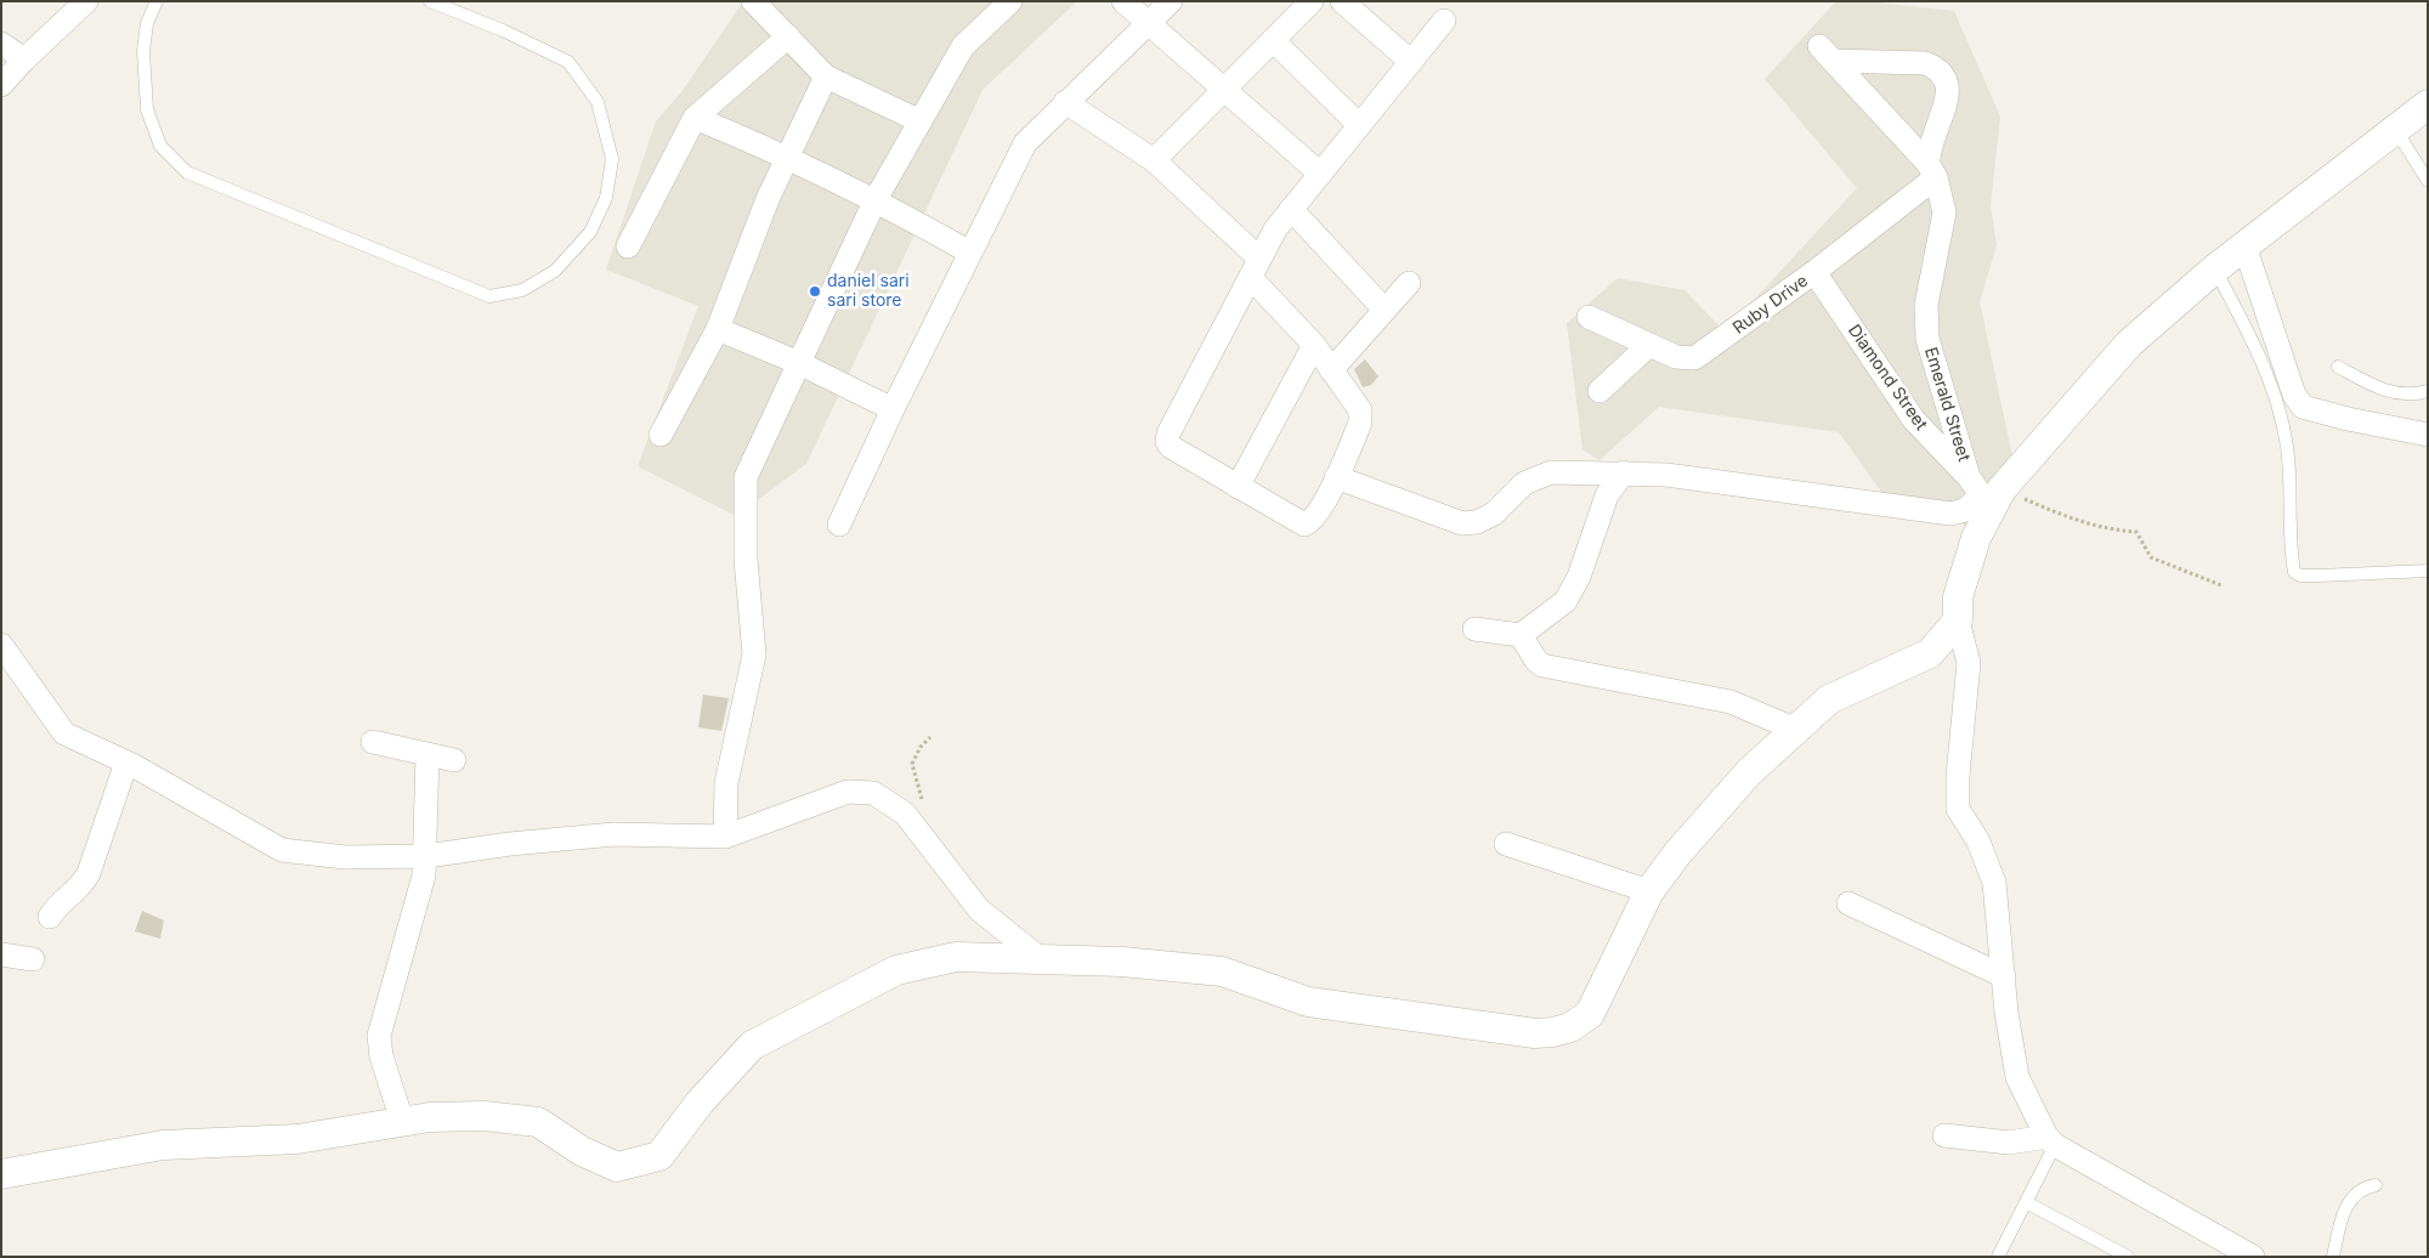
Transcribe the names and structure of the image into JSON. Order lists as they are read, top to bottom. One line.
{"streets":{"street":["Ruby Drive","Diamond Street","Emerald Street"]},"crossings":[["Ruby Drive","Diamond Street"],["Ruby Drive","Emerald Street"],["Diamond Street","Emerald Street"]],"places":["daniel sari sari store"]}
